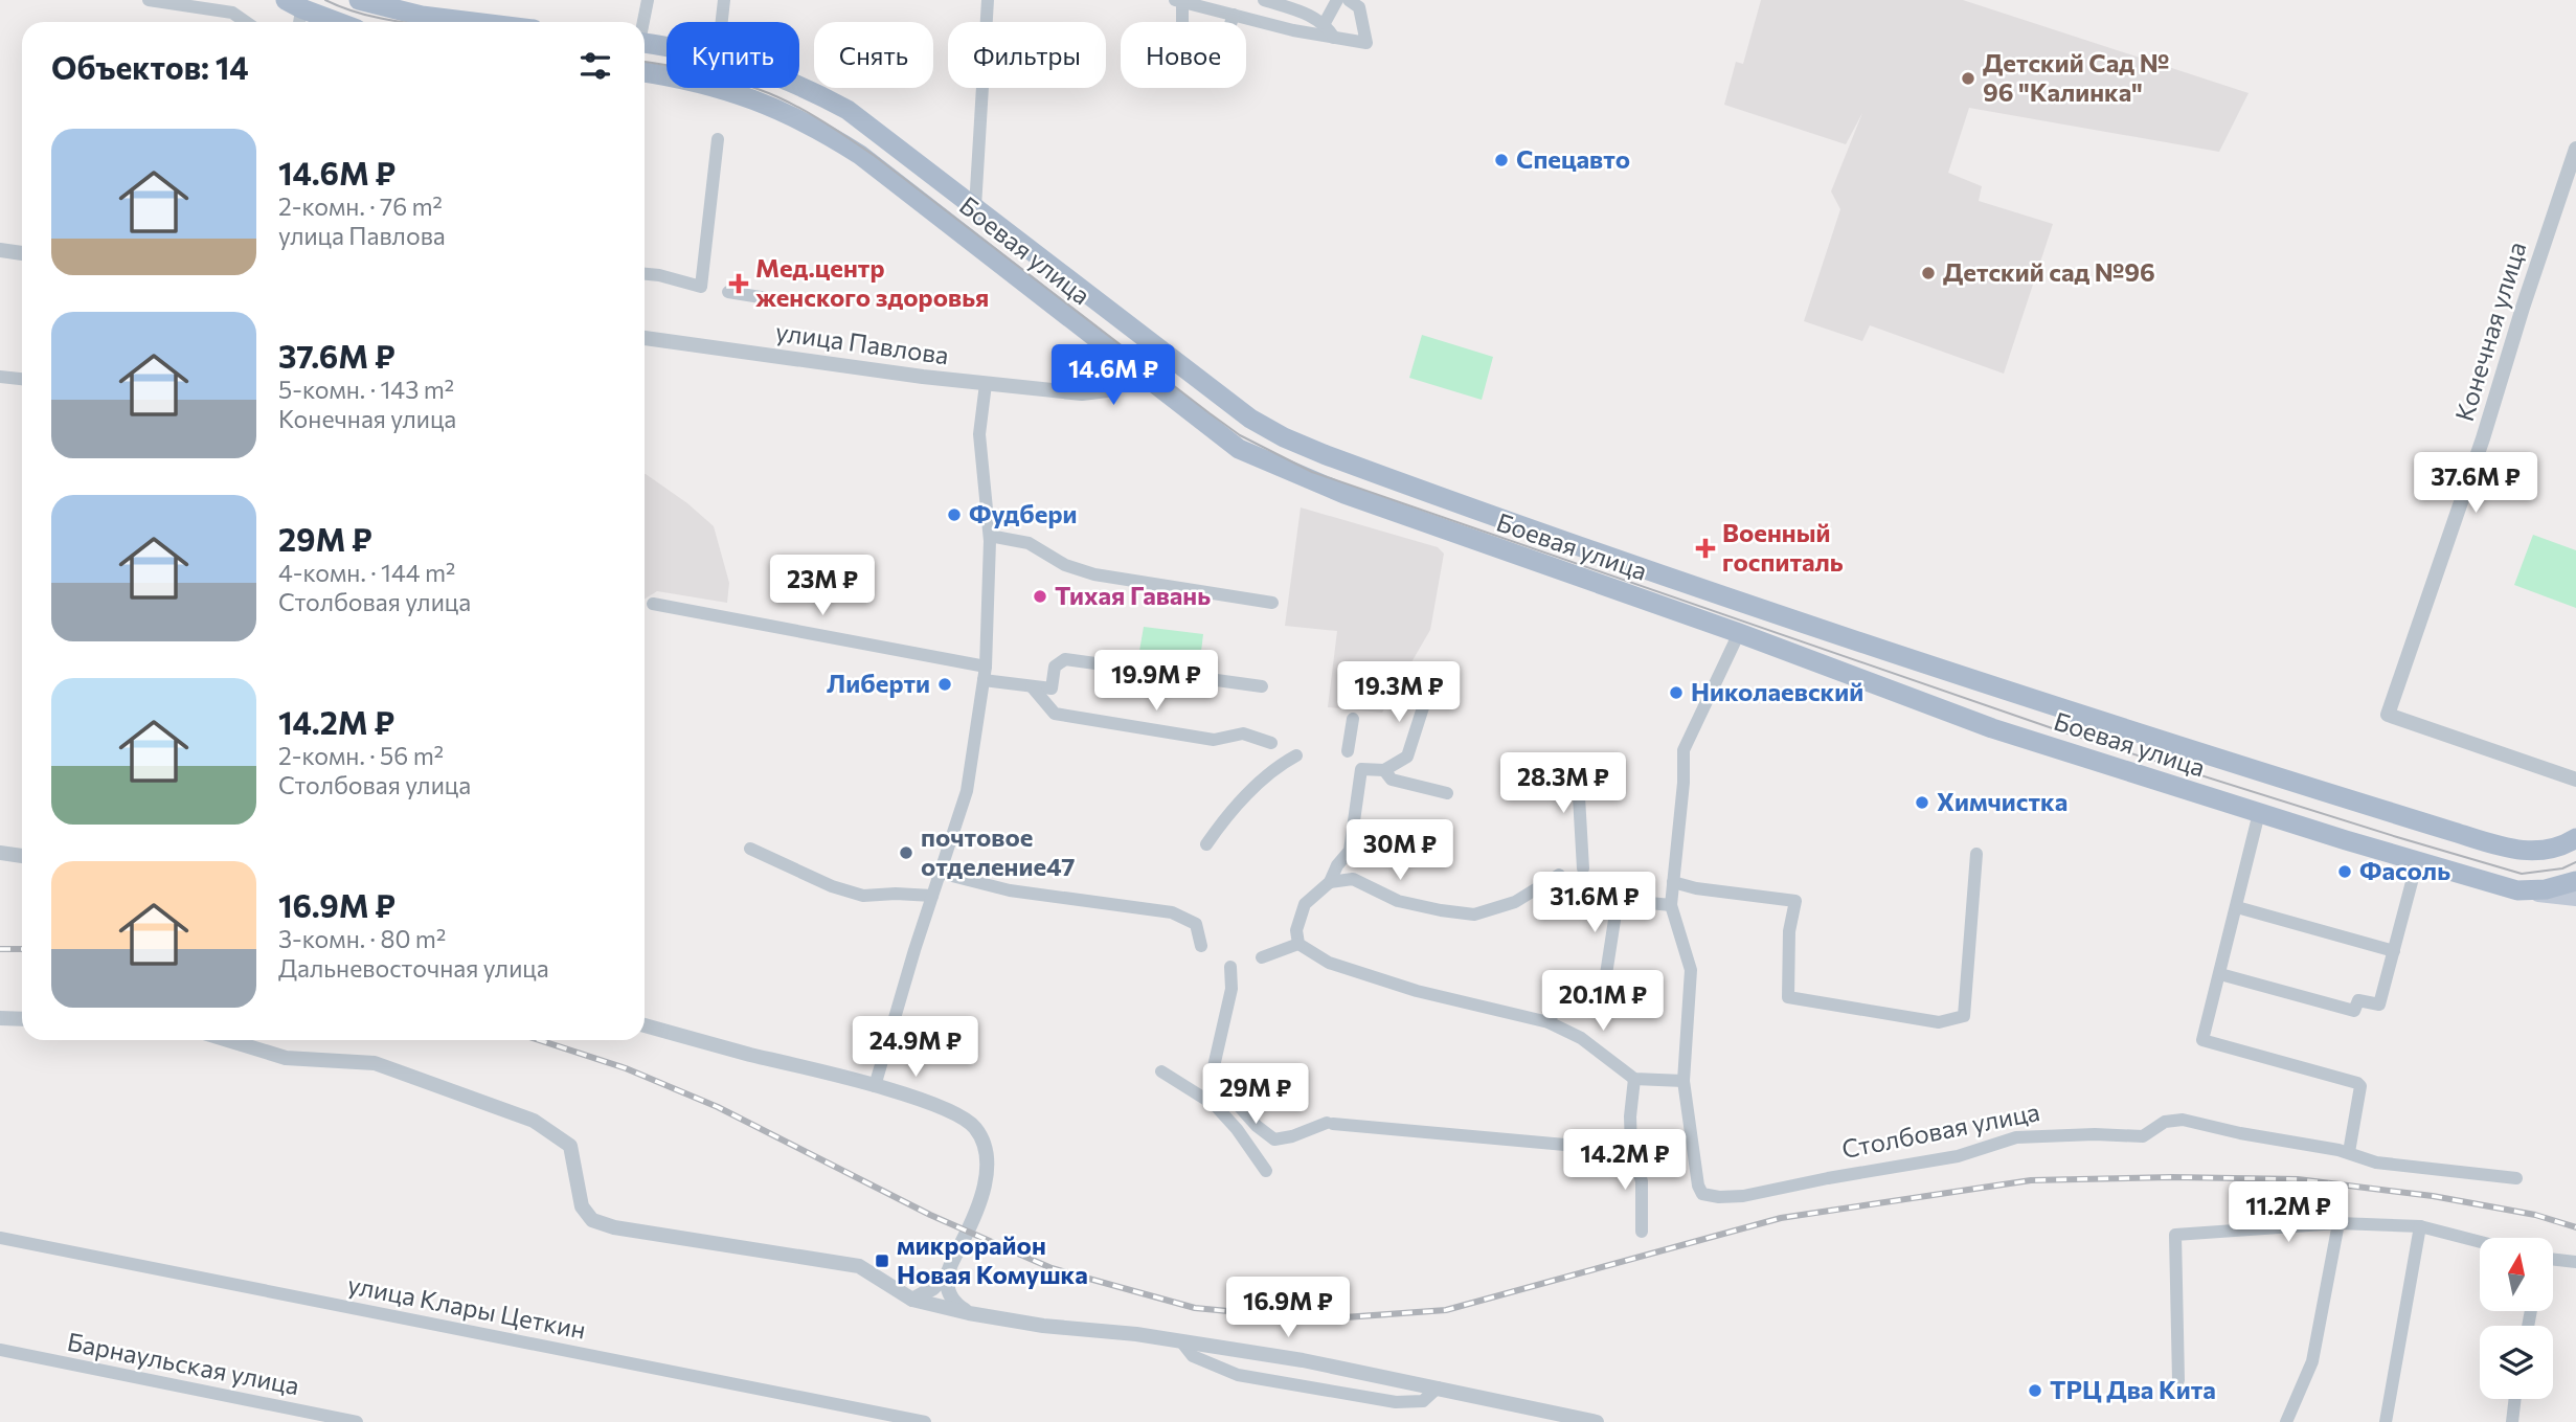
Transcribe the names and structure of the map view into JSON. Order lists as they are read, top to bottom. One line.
{"streets":{"main road":["Боевая улица","Столбовая улица"],"street":["Конечная улица","улица Павлова","улица Клары Цеткин","Барнаульская улица"]},"crossings":[["Боевая улица","улица Павлова"],["Боевая улица","Столбовая улица"]],"places":{"other":["Детский Сад № 96 \"Калинка\"","Спецавто","Детский сад №96","Фудбери","Тихая Гавань","Либерти","Николаевский","Химчистка","почтовое отделение47","Фасоль","ТРЦ Два Кита"],"health":["Мед.центр женского здоровья","Военный госпиталь"],"transit":["микрорайон Новая Комушка"]},"north":"top","page":{"chip":["Купить","Снять","Фильтры","Новое"],"heading":"Объектов: 14","list":[{"name":"14.6M ₽","note":"2-комн. · 76 m² · улица Павлова"},{"name":"37.6M ₽","note":"5-комн. · 143 m² · Конечная улица"},{"name":"29M ₽","note":"4-комн. · 144 m² · Столбовая улица"},{"name":"14.2M ₽","note":"2-комн. · 56 m² · Столбовая улица"},{"name":"16.9M ₽","note":"3-комн. · 80 m² · Дальневосточная улица"}],"price":["14.6M ₽","37.6M ₽","23M ₽","19.9M ₽","19.3M ₽","28.3M ₽","30M ₽","31.6M ₽","20.1M ₽","24.9M ₽","29M ₽","14.2M ₽","11.2M ₽","16.9M ₽"]}}
